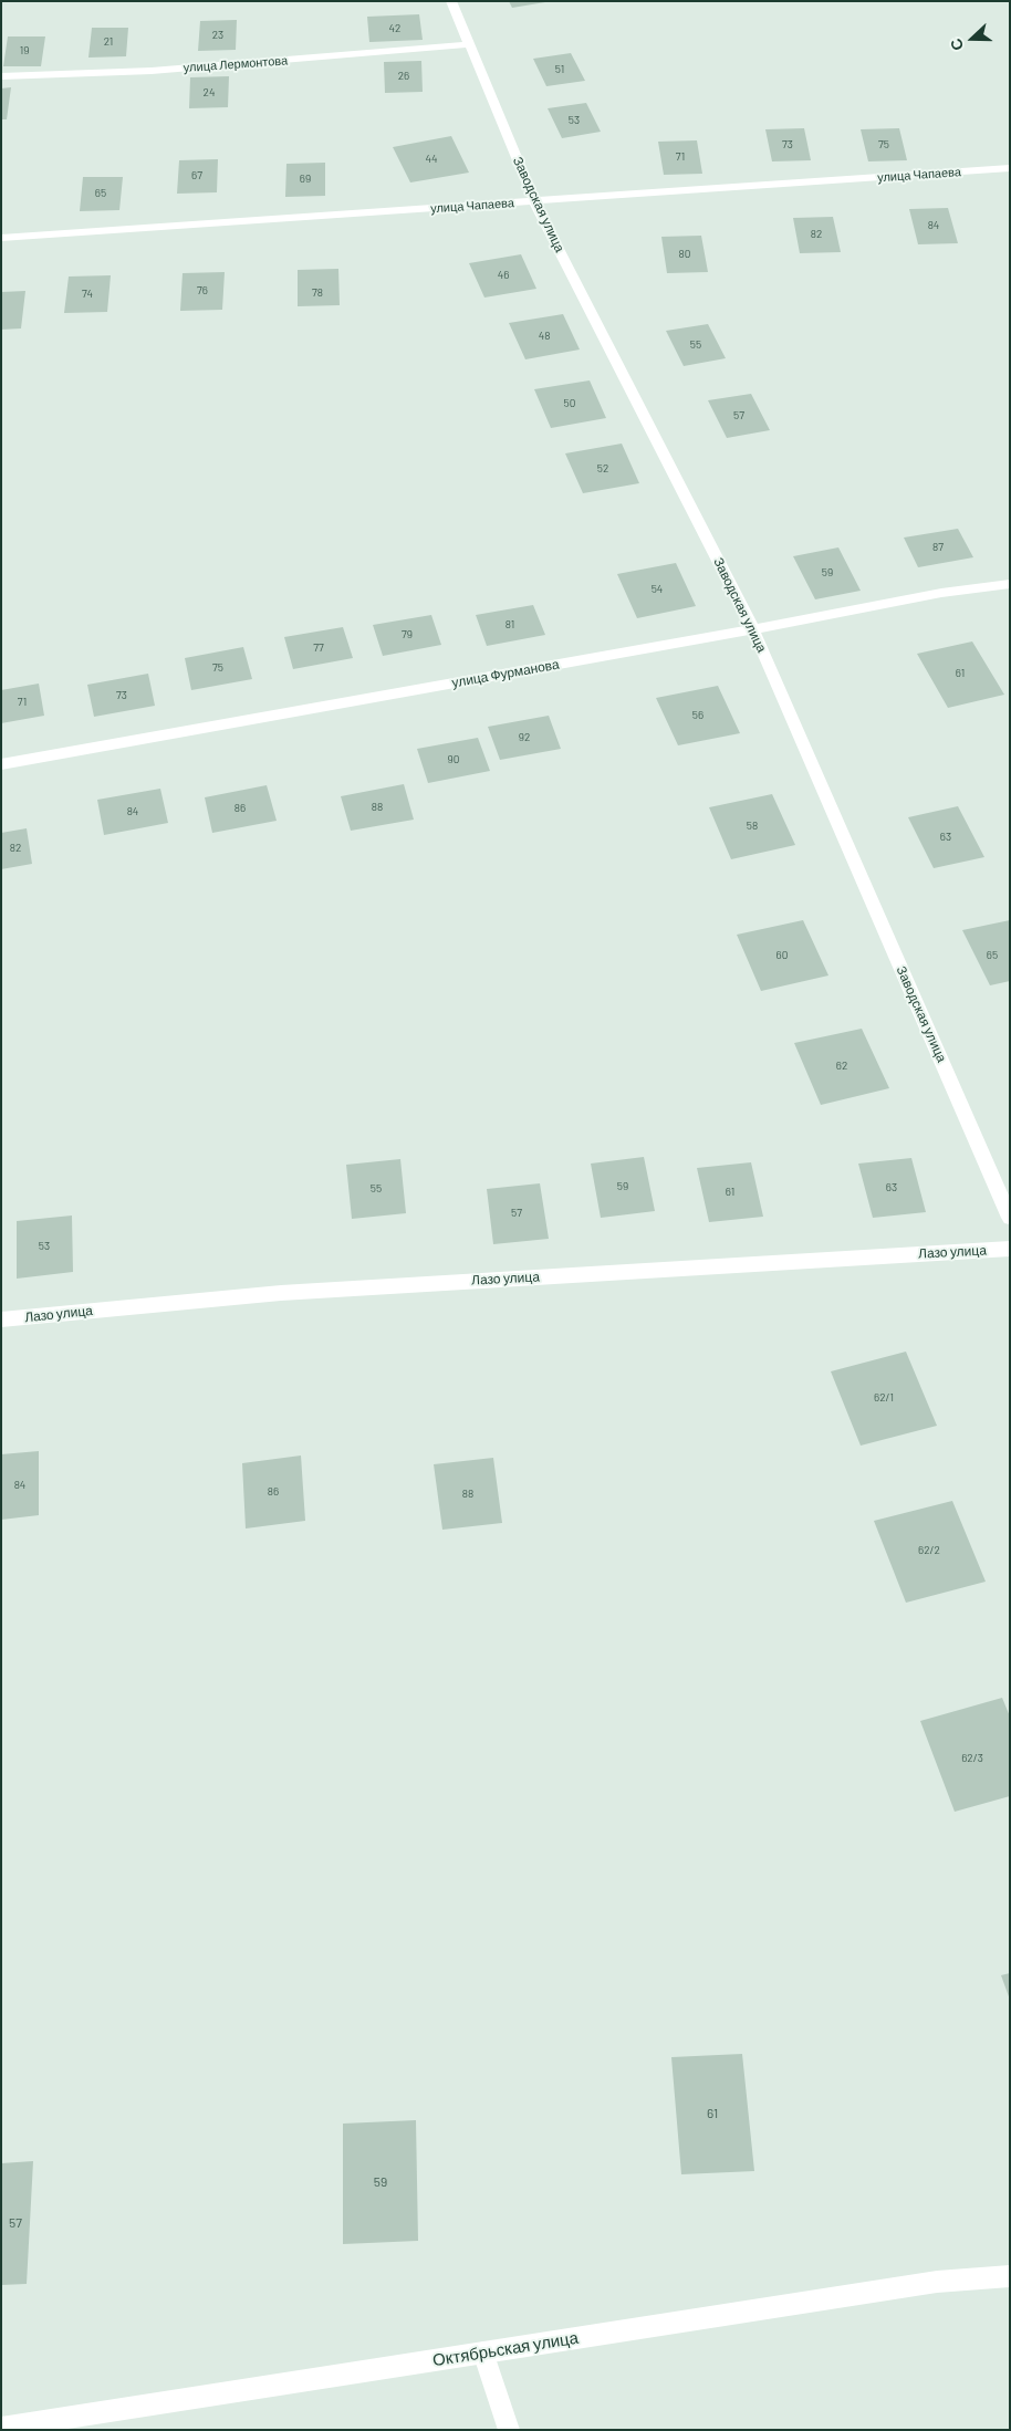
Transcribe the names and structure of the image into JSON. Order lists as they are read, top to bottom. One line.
{"streets":{"street":["улица Лермонтова","улица Чапаева","Заводская улица","улица Фурманова","Лазо улица","Октябрьская улица"]},"crossings":[["улица Лермонтова","Заводская улица"],["улица Чапаева","Заводская улица"],["Заводская улица","улица Фурманова"]],"house_numbers":["42","23","21","19","51","26","24","53","73","75","71","44","67","69","65","84","82","80","46","76","78","74","48","55","50","57","52","87","59","54","81","79","77","75","61","73","71","56","92","90","88","86","84","58","63","82","60","65","62","59","63","55","61","57","53","62/1","84","86","88","62/2","62/3","61","59","57"],"north":"left"}
